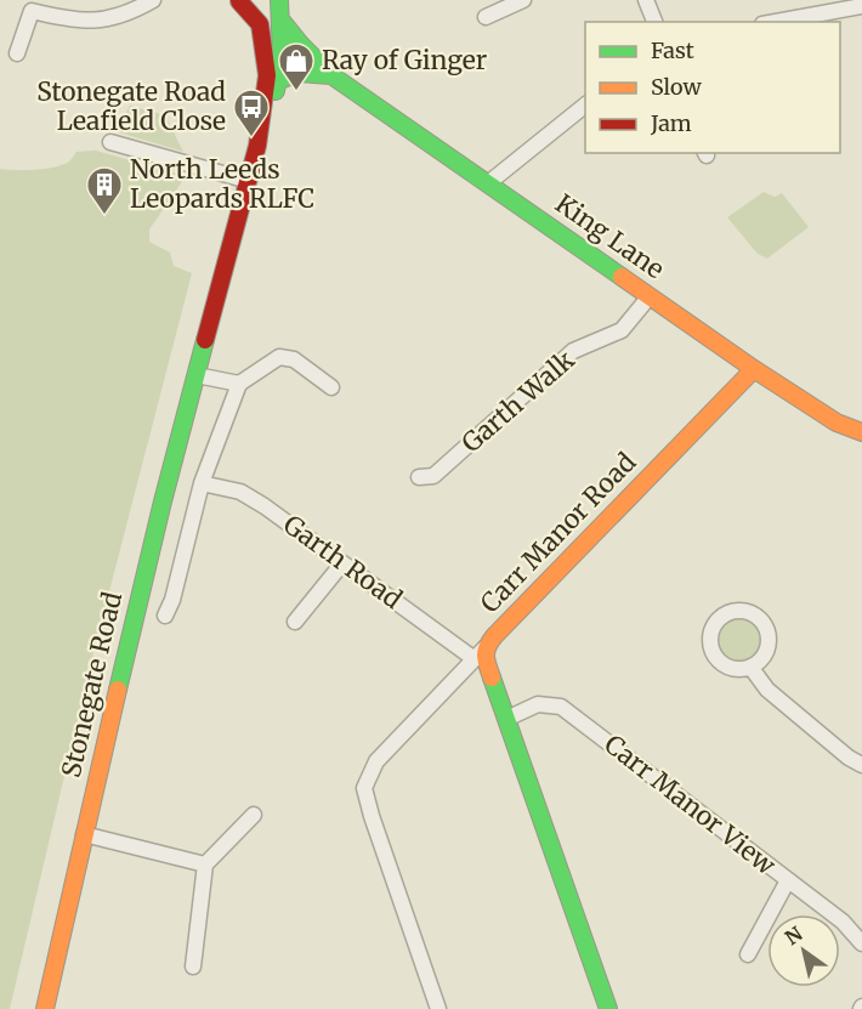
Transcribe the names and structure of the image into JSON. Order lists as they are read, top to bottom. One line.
{"streets":{"street":["King Lane","Garth Walk","Carr Manor Road","Garth Road","Stonegate Road","Carr Manor View"]},"crossings":[["King Lane","Garth Walk"],["King Lane","Carr Manor Road"],["King Lane","Stonegate Road"],["Carr Manor Road","Garth Road"],["Carr Manor Road","Carr Manor View"]],"places":{"shop":["Ray of Ginger"],"bus stop":["Stonegate Road Leafield Close"],"building":["North Leeds Leopards RLFC"]},"legend":["Fast","Slow","Jam"],"north":"top left"}
